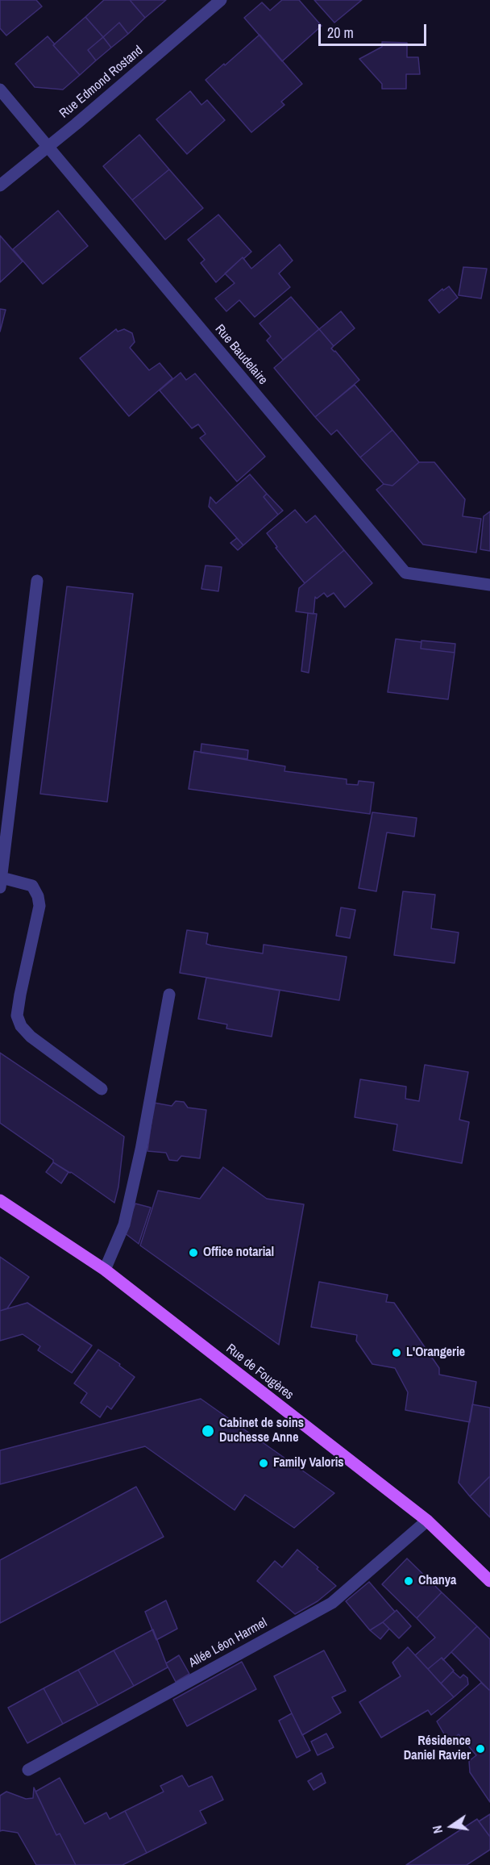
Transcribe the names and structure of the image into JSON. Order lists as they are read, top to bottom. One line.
{"streets":{"main road":["Rue de Fougères"],"street":["Rue Edmond Rostand","Rue Baudelaire","Allée Léon Harmel"]},"crossings":[["Rue Edmond Rostand","Rue Baudelaire"],["Rue de Fougères","Allée Léon Harmel"]],"places":["Office notarial","L'Orangerie","Cabinet de soins Duchesse Anne","Family Valoris","Chanya","Résidence Daniel Ravier"],"scale_bar":"20 m","north":"left"}
